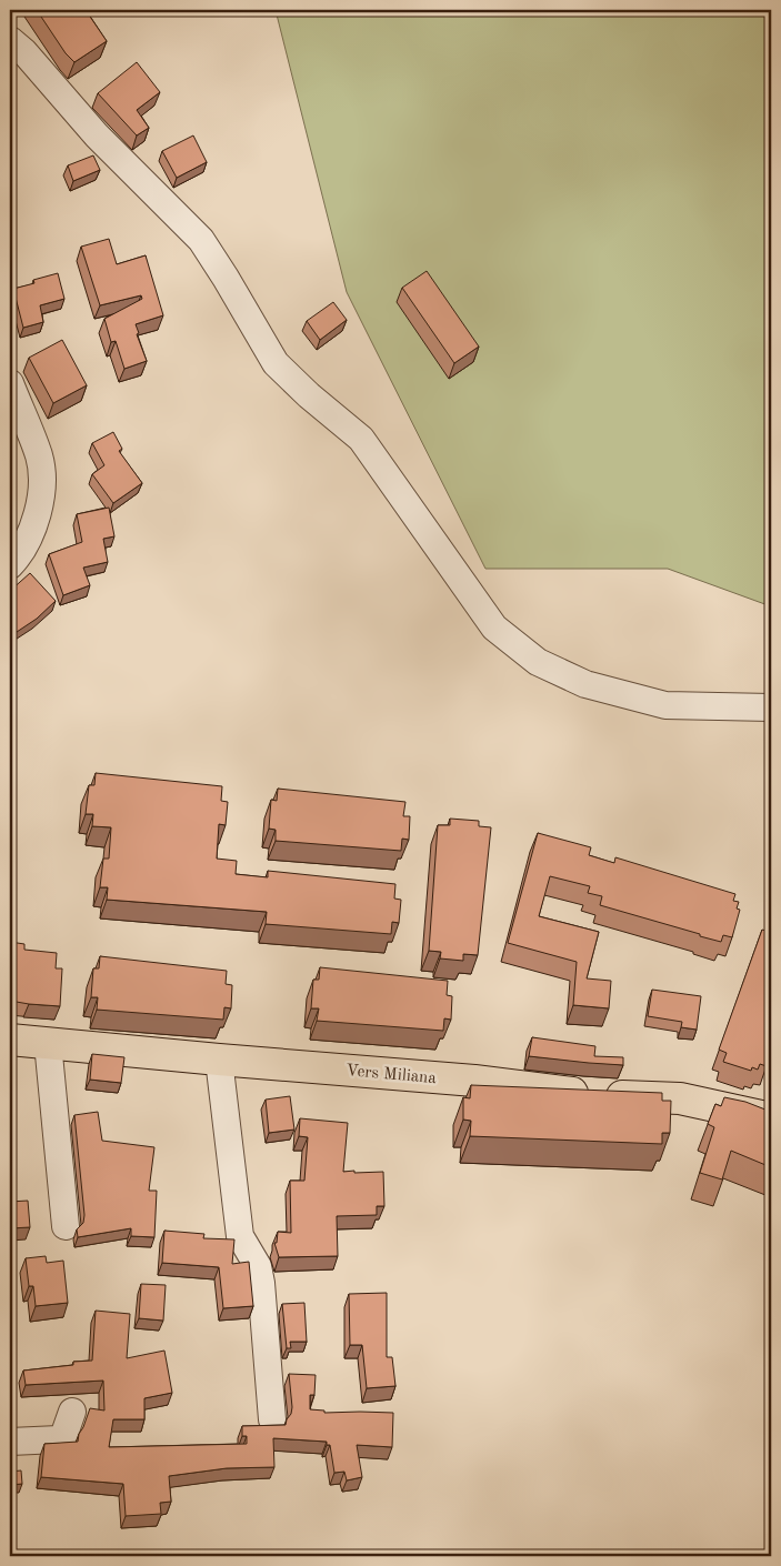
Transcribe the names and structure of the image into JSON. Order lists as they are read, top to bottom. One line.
{"streets":{"main road":["Vers Miliana"]}}
